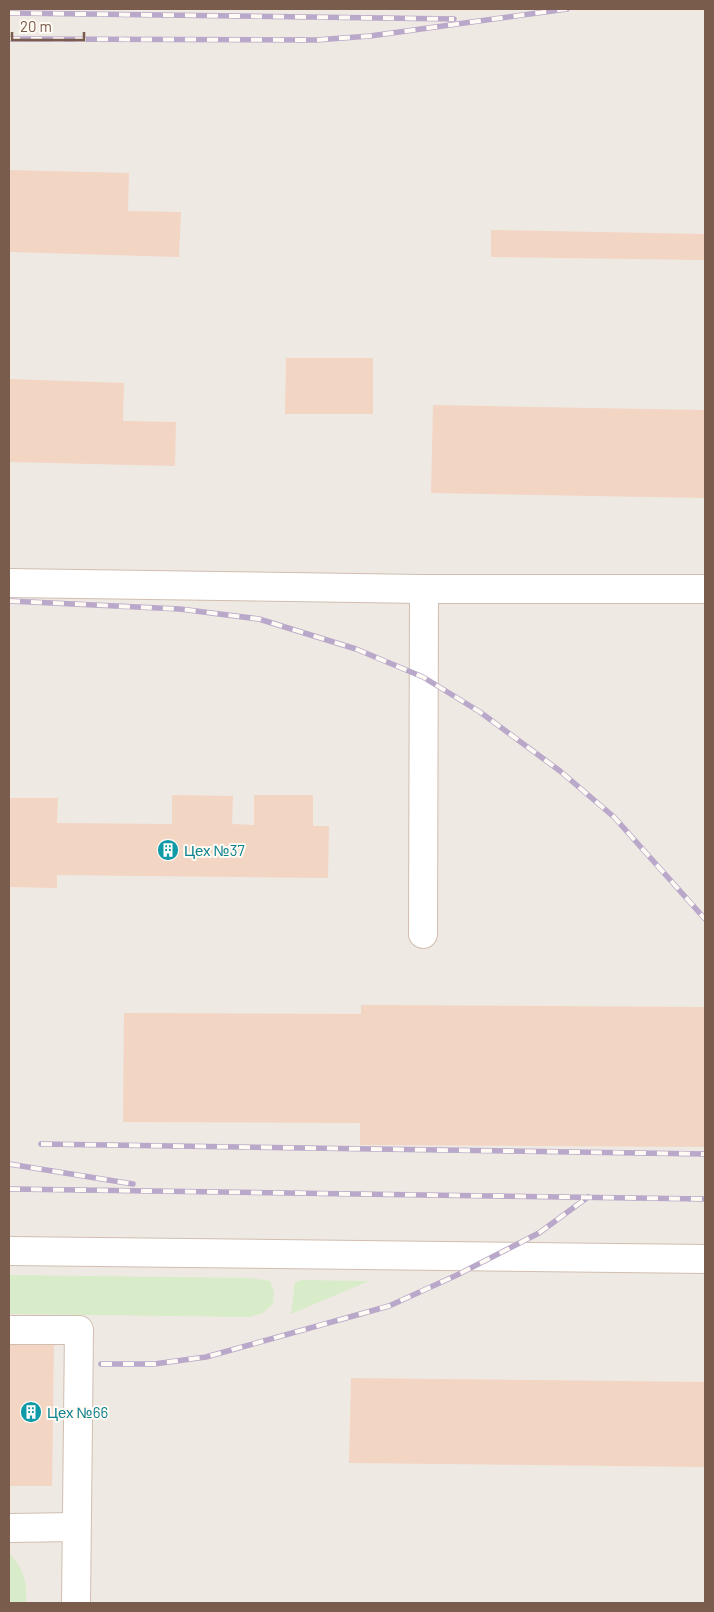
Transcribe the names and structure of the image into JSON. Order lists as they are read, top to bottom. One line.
{"places":{"building":["Цех №37","Цех №66"]},"scale_bar":"20 m"}
